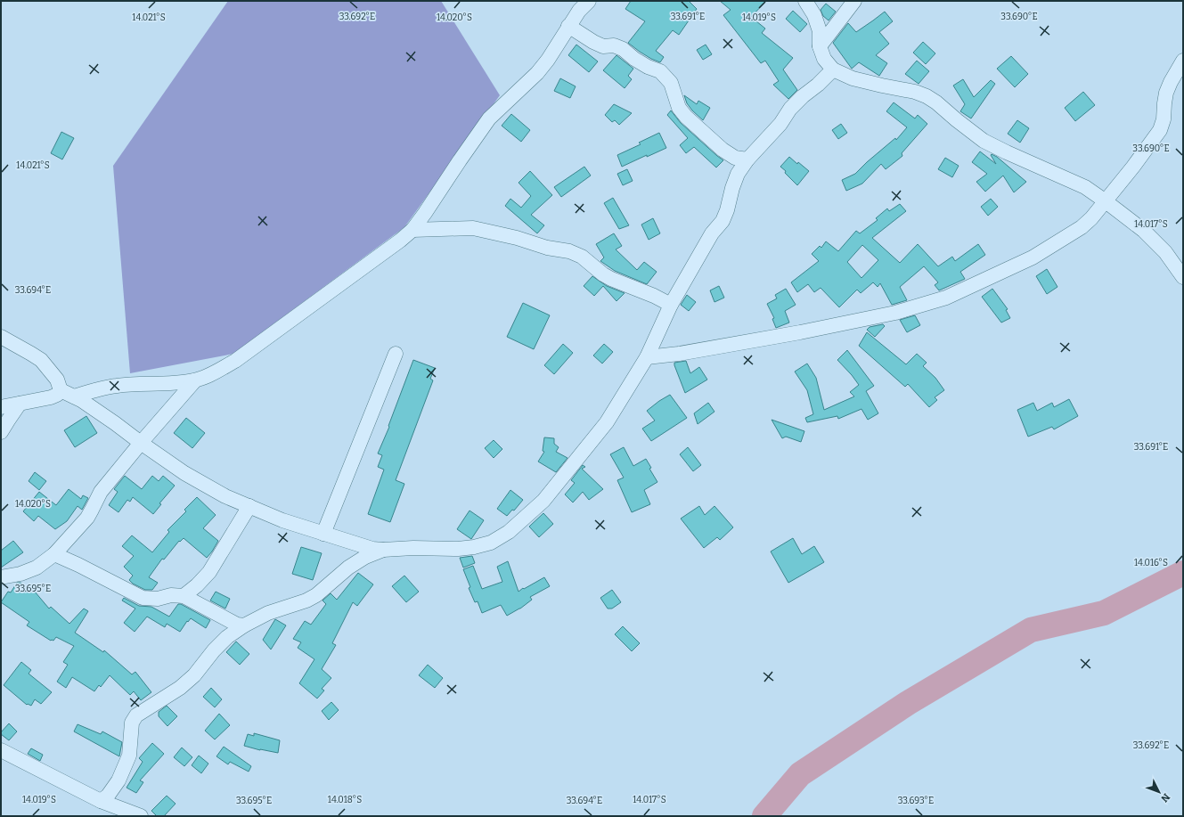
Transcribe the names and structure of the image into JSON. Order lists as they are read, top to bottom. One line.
{"north":"bottom right","coordinates":["33.692°E","33.691°E","33.690°E","14.021°S","14.020°S","14.019°S","14.017°S","33.694°E","14.016°S","33.695°E","14.018°S","33.693°E"]}
